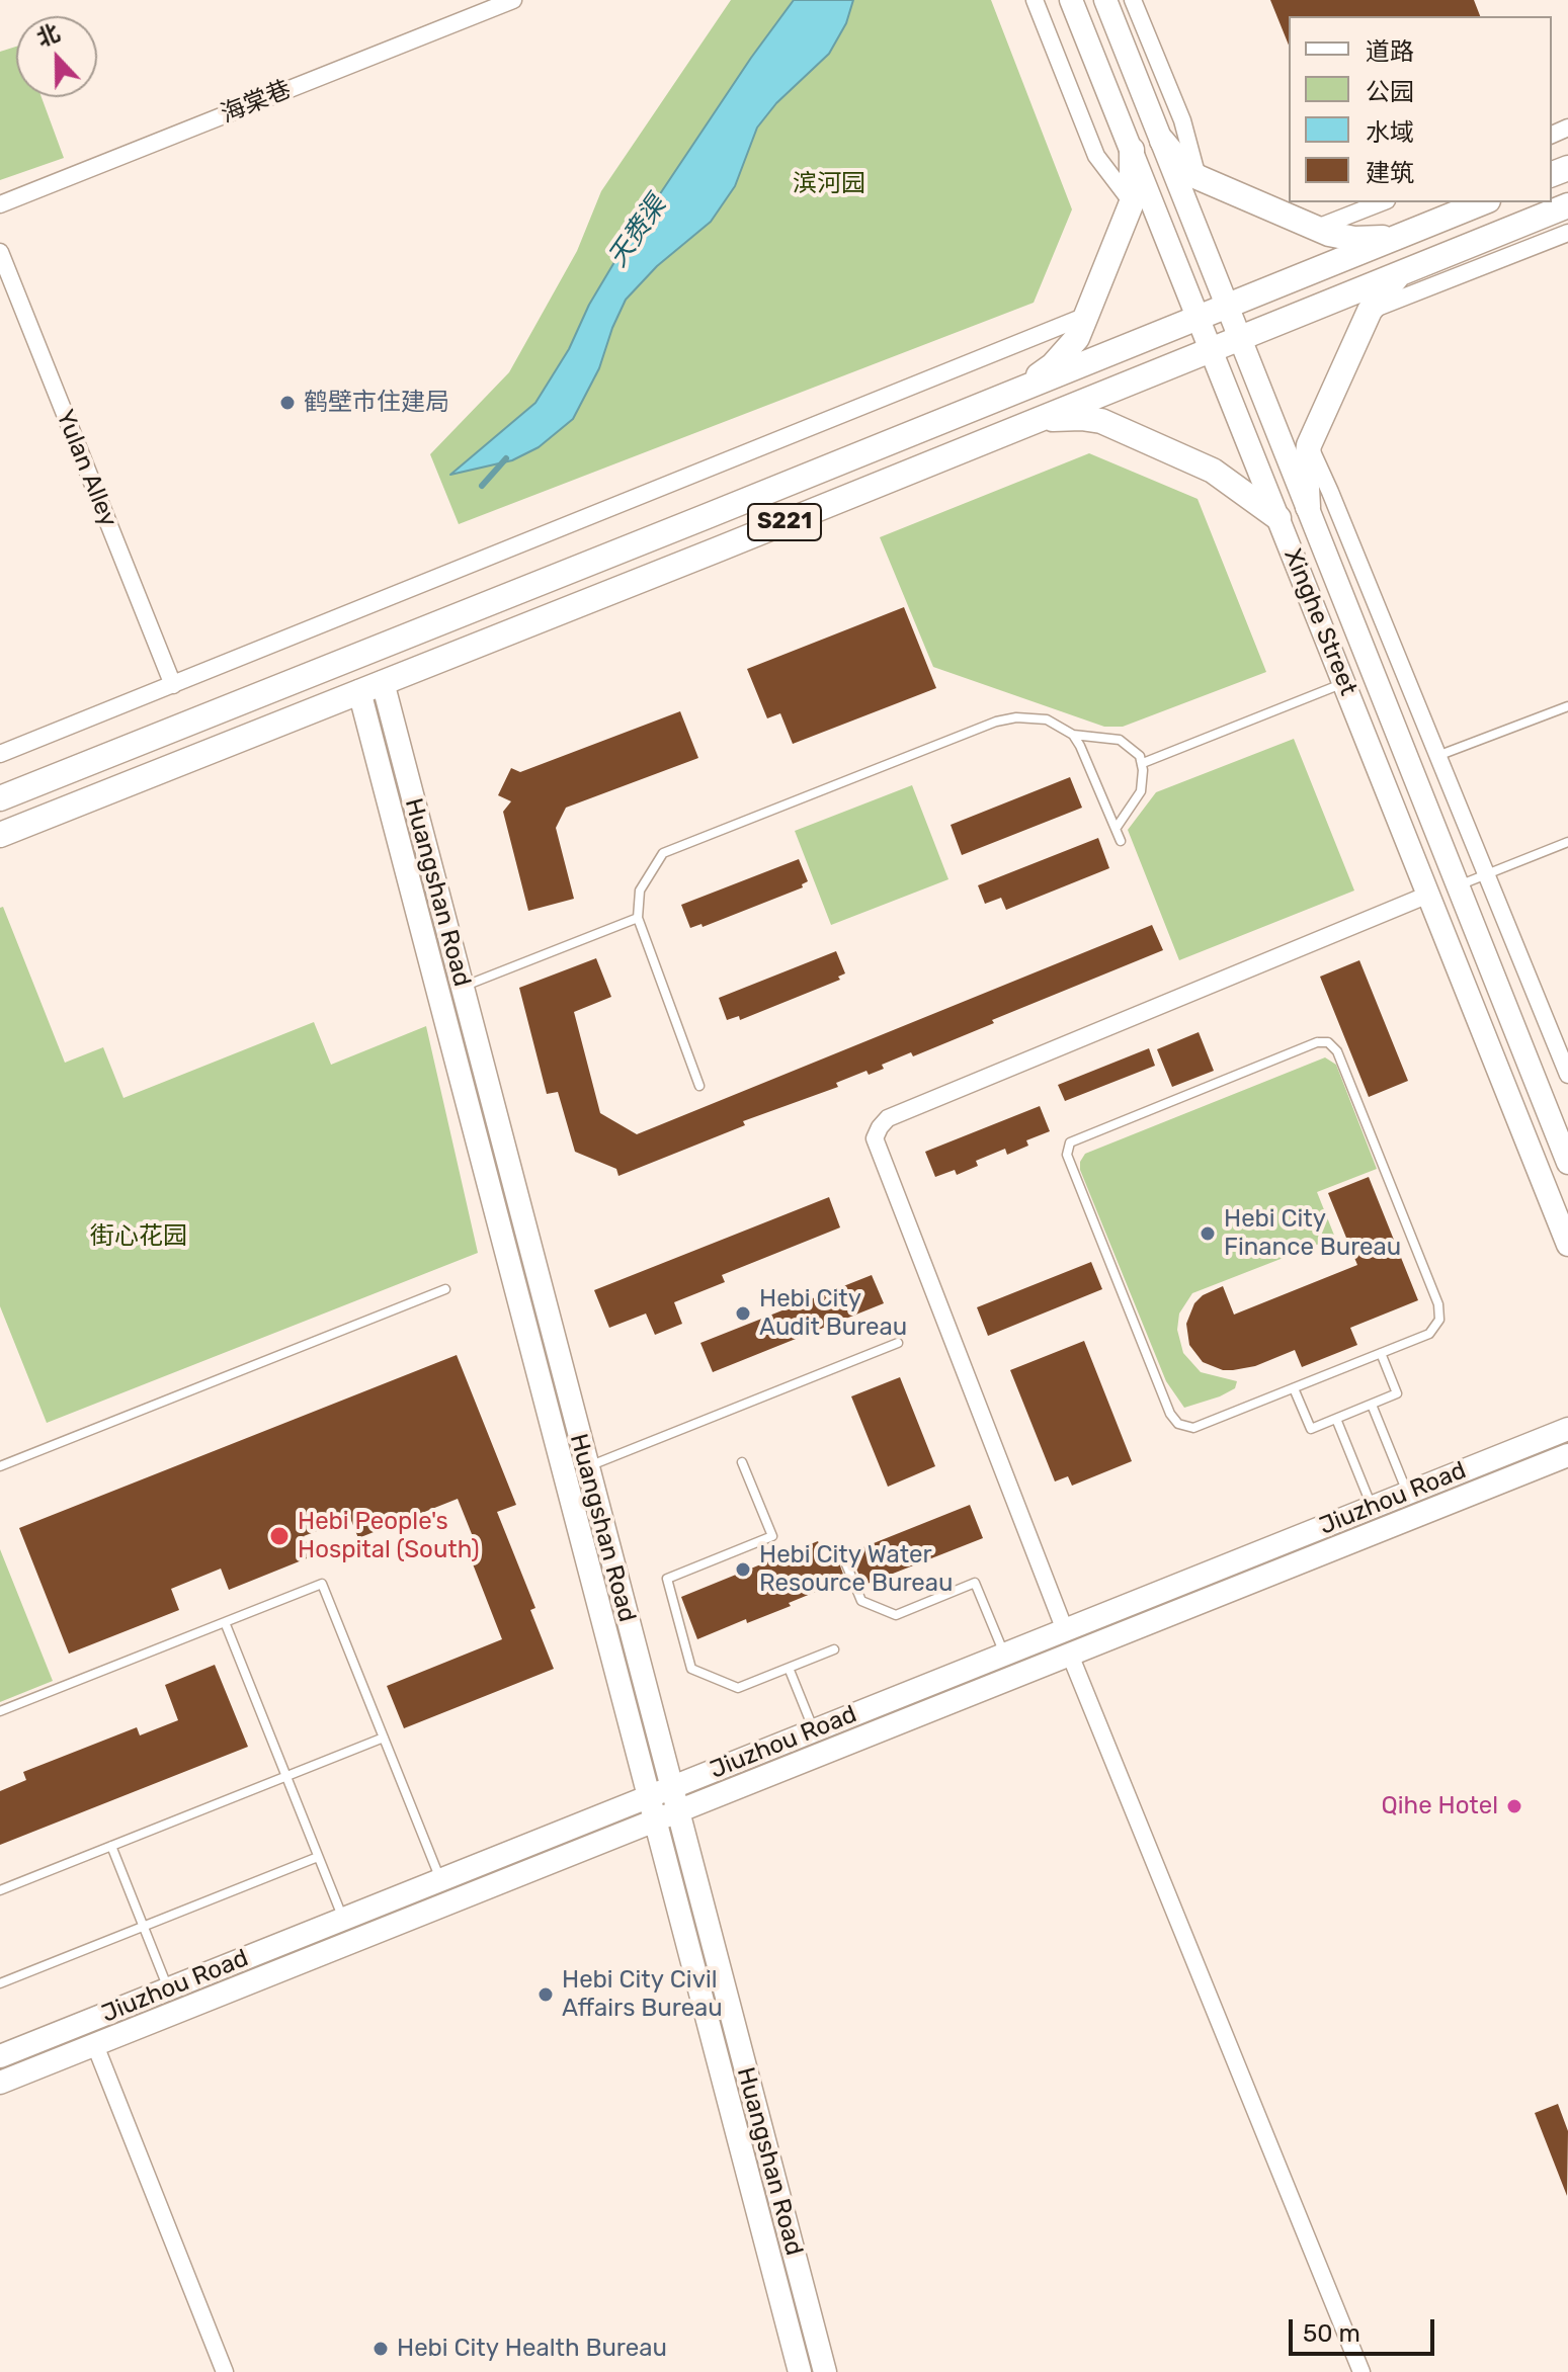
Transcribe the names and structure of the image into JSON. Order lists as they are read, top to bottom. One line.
{"streets":{"main road":["S221"],"street":["海棠巷","Yulan Alley","Xinghe Street","Huangshan Road","Jiuzhou Road"]},"crossings":[["S221","Xinghe Street"],["S221","Huangshan Road"],["Huangshan Road","Jiuzhou Road"]],"water":["天赉渠"],"parks":["滨河园","街心花园"],"places":["鹤壁市住建局","Hebi City Finance Bureau","Hebi City Audit Bureau","Hebi People's Hospital (South)","Hebi City Water Resource Bureau","Qihe Hotel","Hebi City Civil Affairs Bureau","Hebi City Health Bureau"],"legend":["道路","公园","水域","建筑"],"scale_bar":"50 m","north":"top"}
